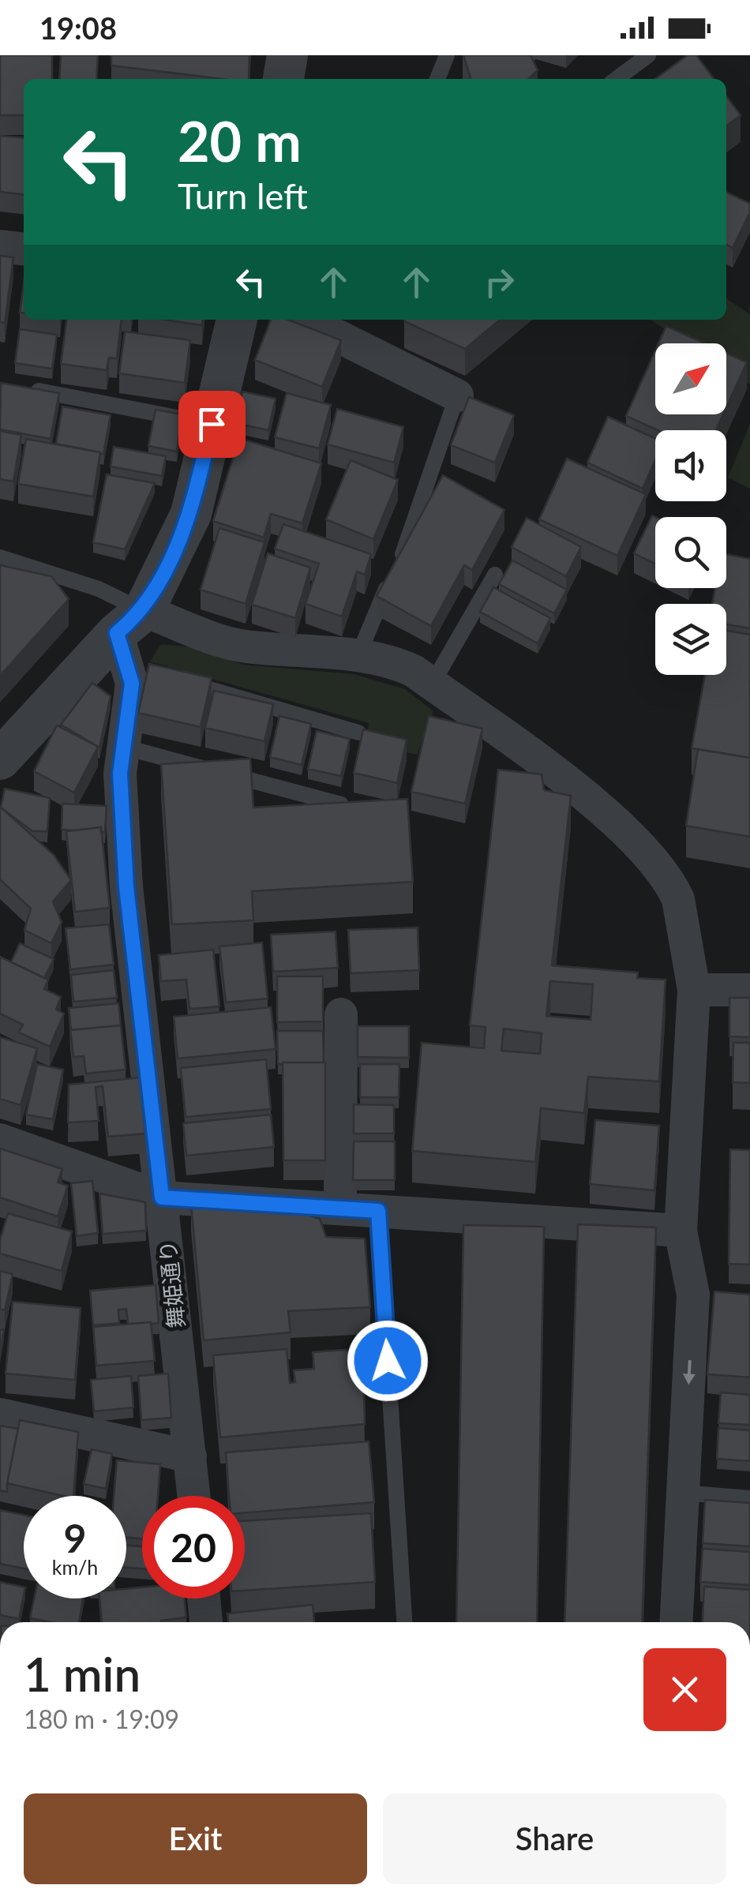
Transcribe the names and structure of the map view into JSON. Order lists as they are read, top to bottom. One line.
{"streets":{"street":["舞姫通り"]},"north":"top right","page":{"status":"19:08","turn":["20 m","Turn left"],"speed":"9 km/h","limit":"20","heading":["1 min","180 m · 19:09"],"buttons":["Exit","Share"]}}
